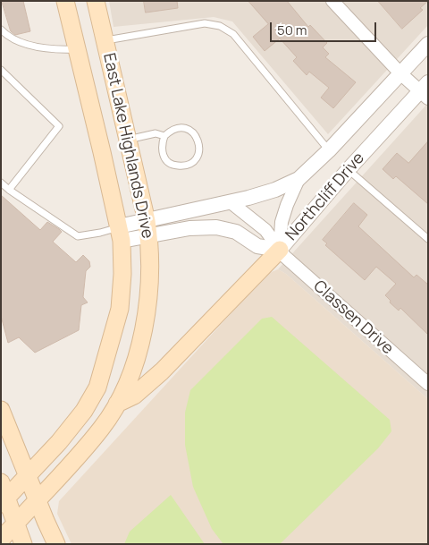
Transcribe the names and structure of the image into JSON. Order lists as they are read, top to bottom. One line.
{"streets":{"main road":["East Lake Highlands Drive"],"street":["Northcliff Drive","Classen Drive"]},"crossings":[["East Lake Highlands Drive","Northcliff Drive"],["Northcliff Drive","Classen Drive"]],"scale_bar":"50 m"}
